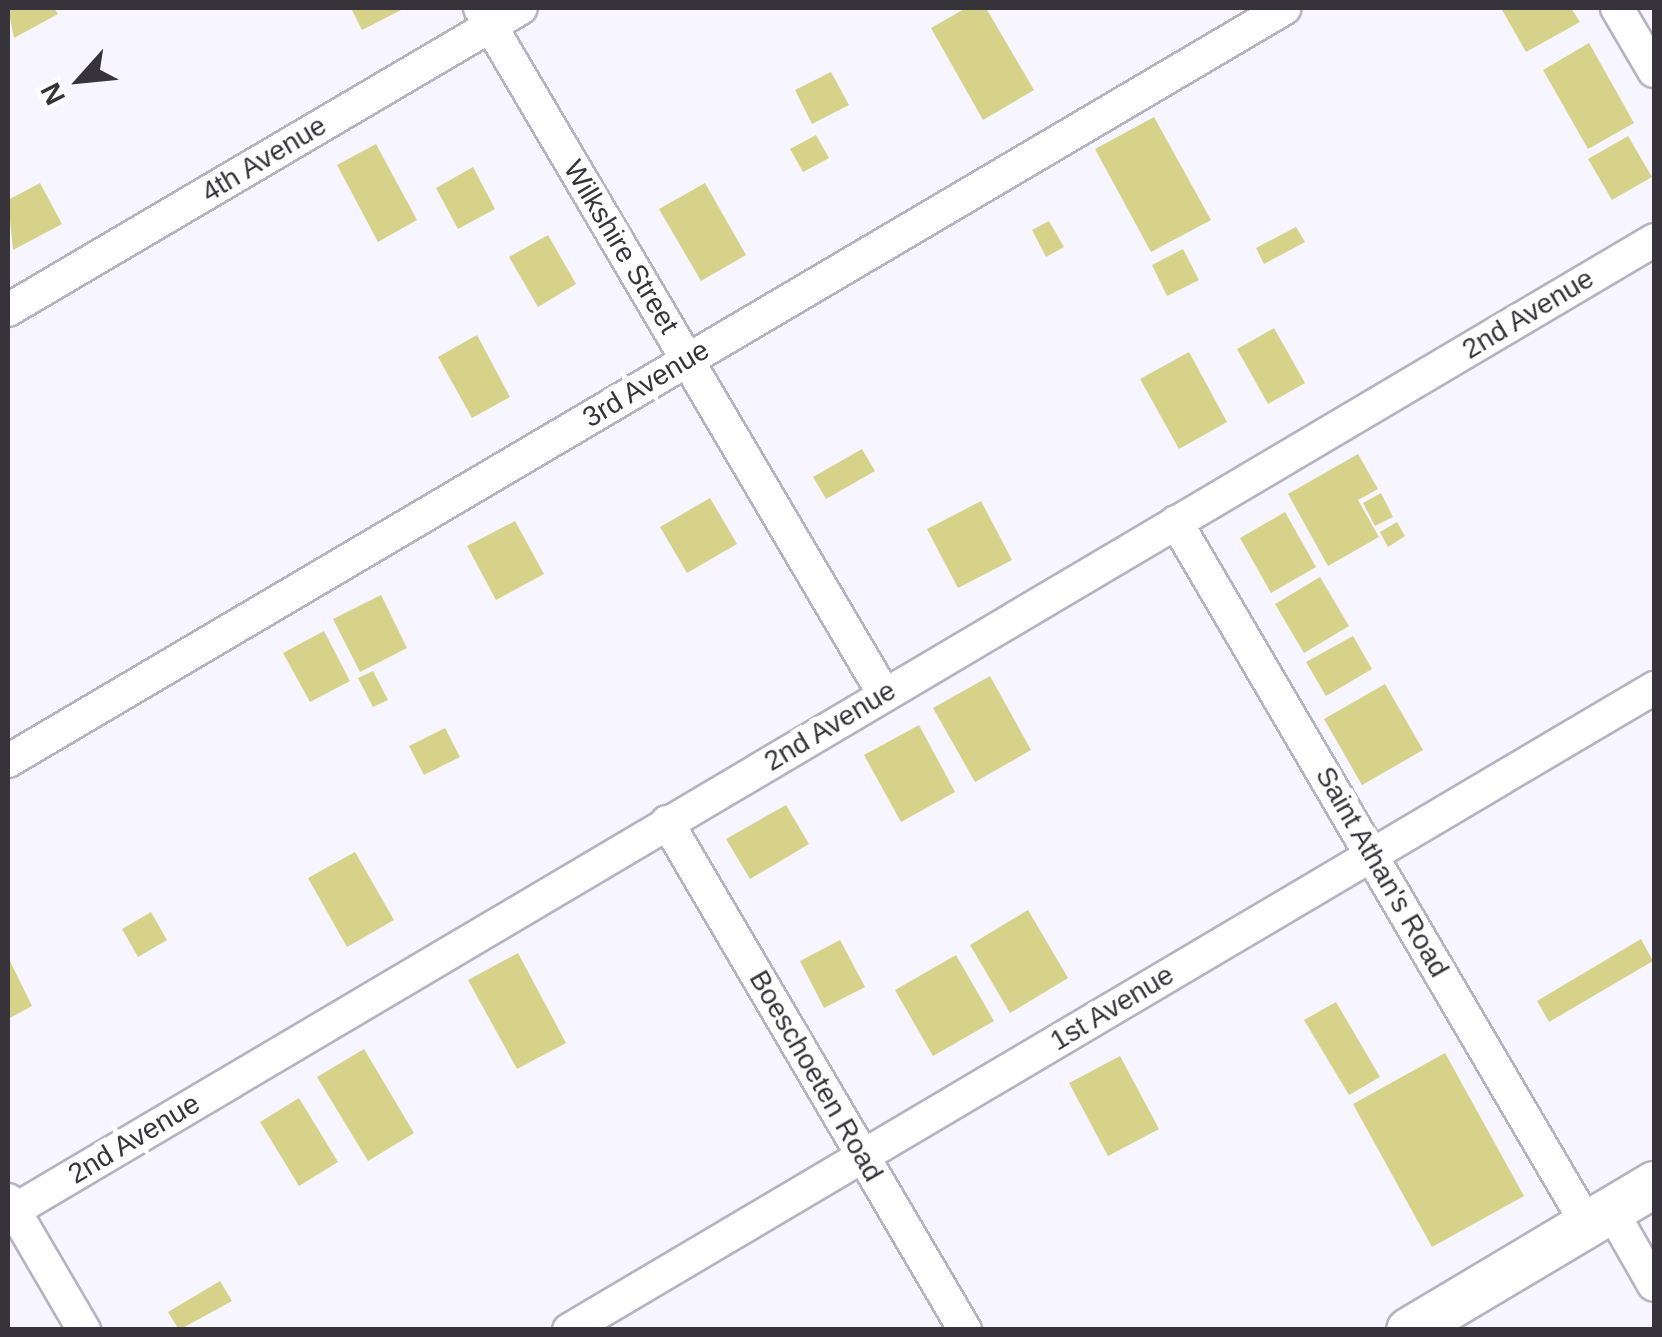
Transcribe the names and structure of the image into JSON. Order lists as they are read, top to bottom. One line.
{"streets":{"street":["4th Avenue","Wilkshire Street","2nd Avenue","3rd Avenue","Saint Athan's Road","1st Avenue","Boeschoeten Road"]},"crossings":[["4th Avenue","Wilkshire Street"],["Wilkshire Street","2nd Avenue"],["Wilkshire Street","3rd Avenue"],["2nd Avenue","Saint Athan's Road"],["2nd Avenue","Boeschoeten Road"],["Saint Athan's Road","1st Avenue"],["1st Avenue","Boeschoeten Road"]],"north":"bottom left"}
